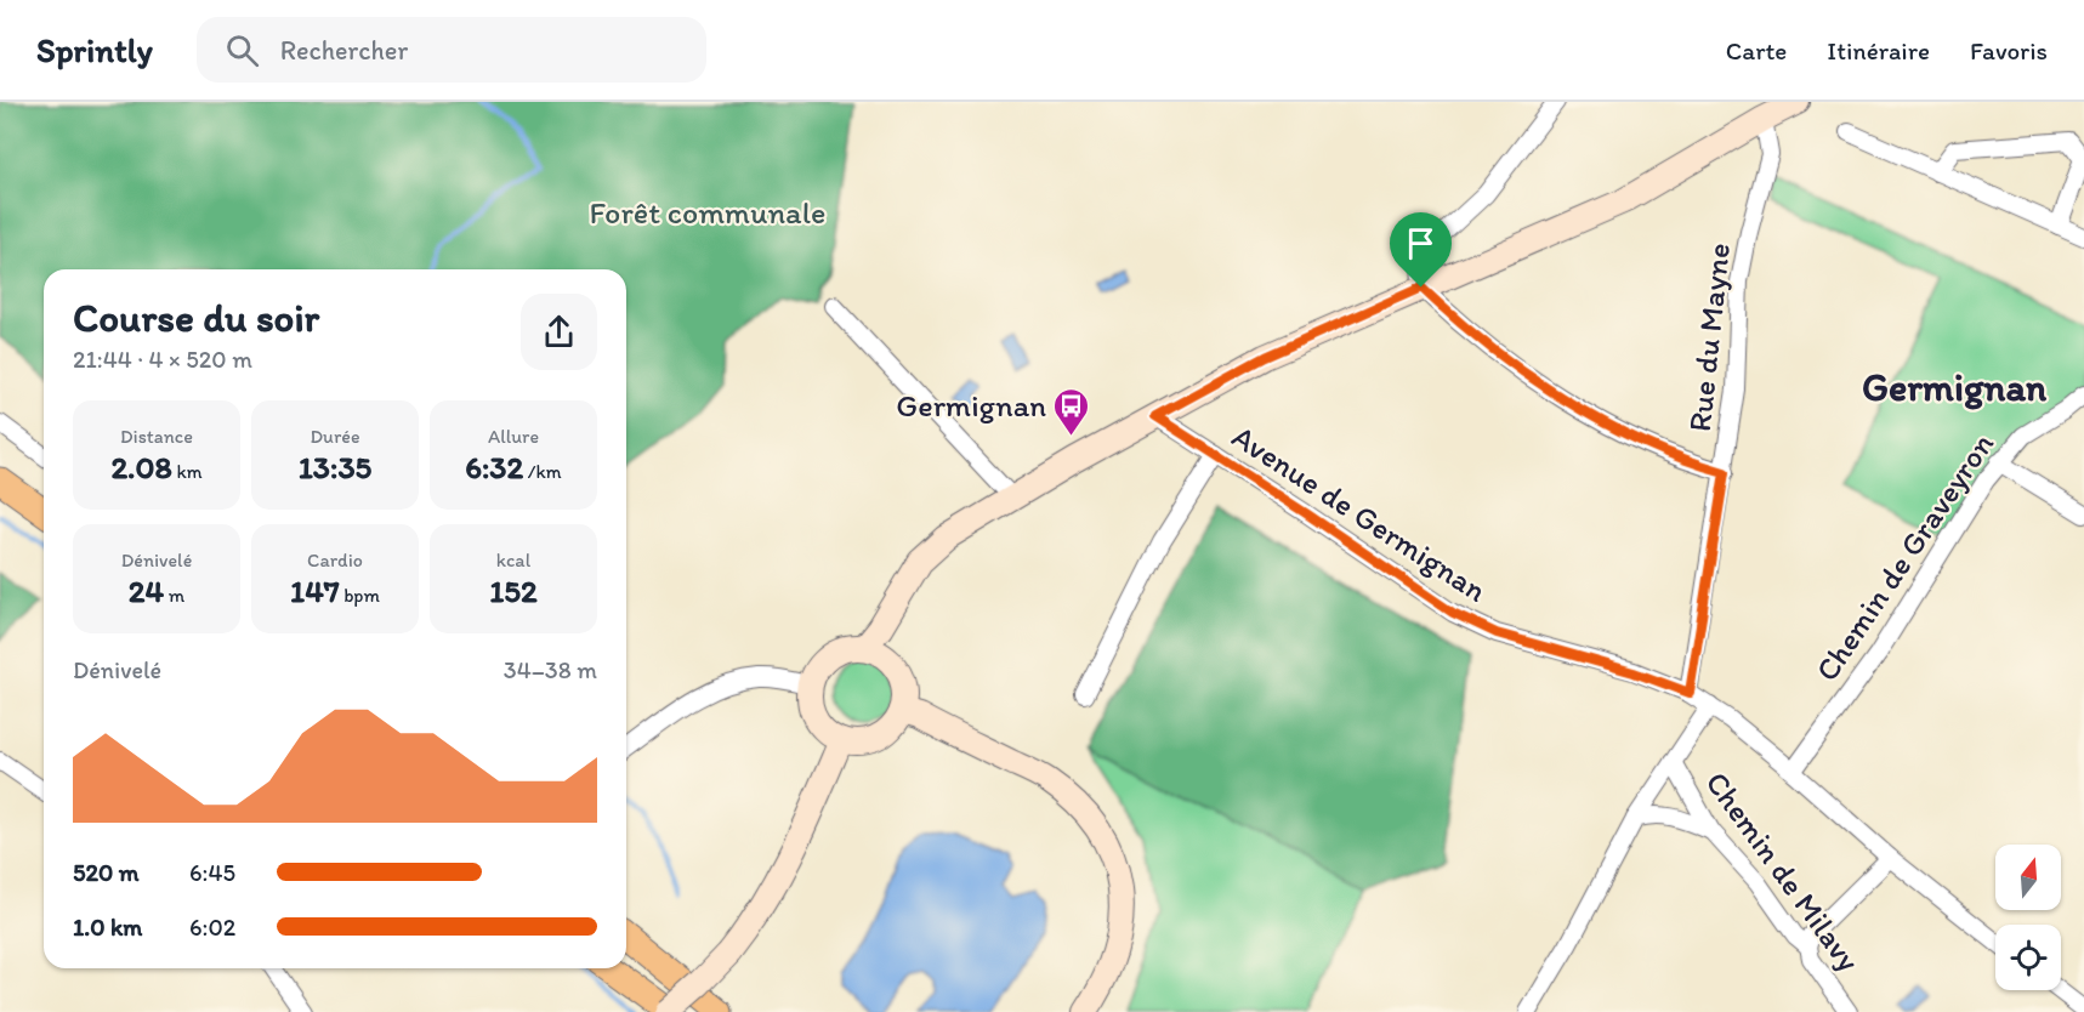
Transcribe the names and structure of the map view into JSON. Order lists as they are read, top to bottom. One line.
{"streets":{"street":["Rue du Mayne","Avenue de Germignan","Chemin de Graveyron","Chemin de Milavy"]},"crossings":[["Rue du Mayne","Avenue de Germignan"],["Avenue de Germignan","Chemin de Graveyron"]],"districts":["Germignan"],"parks":["Forêt communale"],"places":{"bus stop":["Germignan"]},"north":"top","page":{"header":"Sprintly","search":"Rechercher","nav":["Carte","Itinéraire","Favoris"],"heading":["Course du soir","21:44 · 4 × 520 m"],"stats":[["Distance","2.08 km"],["Durée","13:35"],["Allure","6:32 /km"],["Dénivelé","24 m"],["Cardio","147 bpm"],["kcal","152"]],"chart":["Dénivelé","34–38 m"],"list":[{"name":"520 m","note":"6:45"},{"name":"1.0 km","note":"6:02"}]}}
